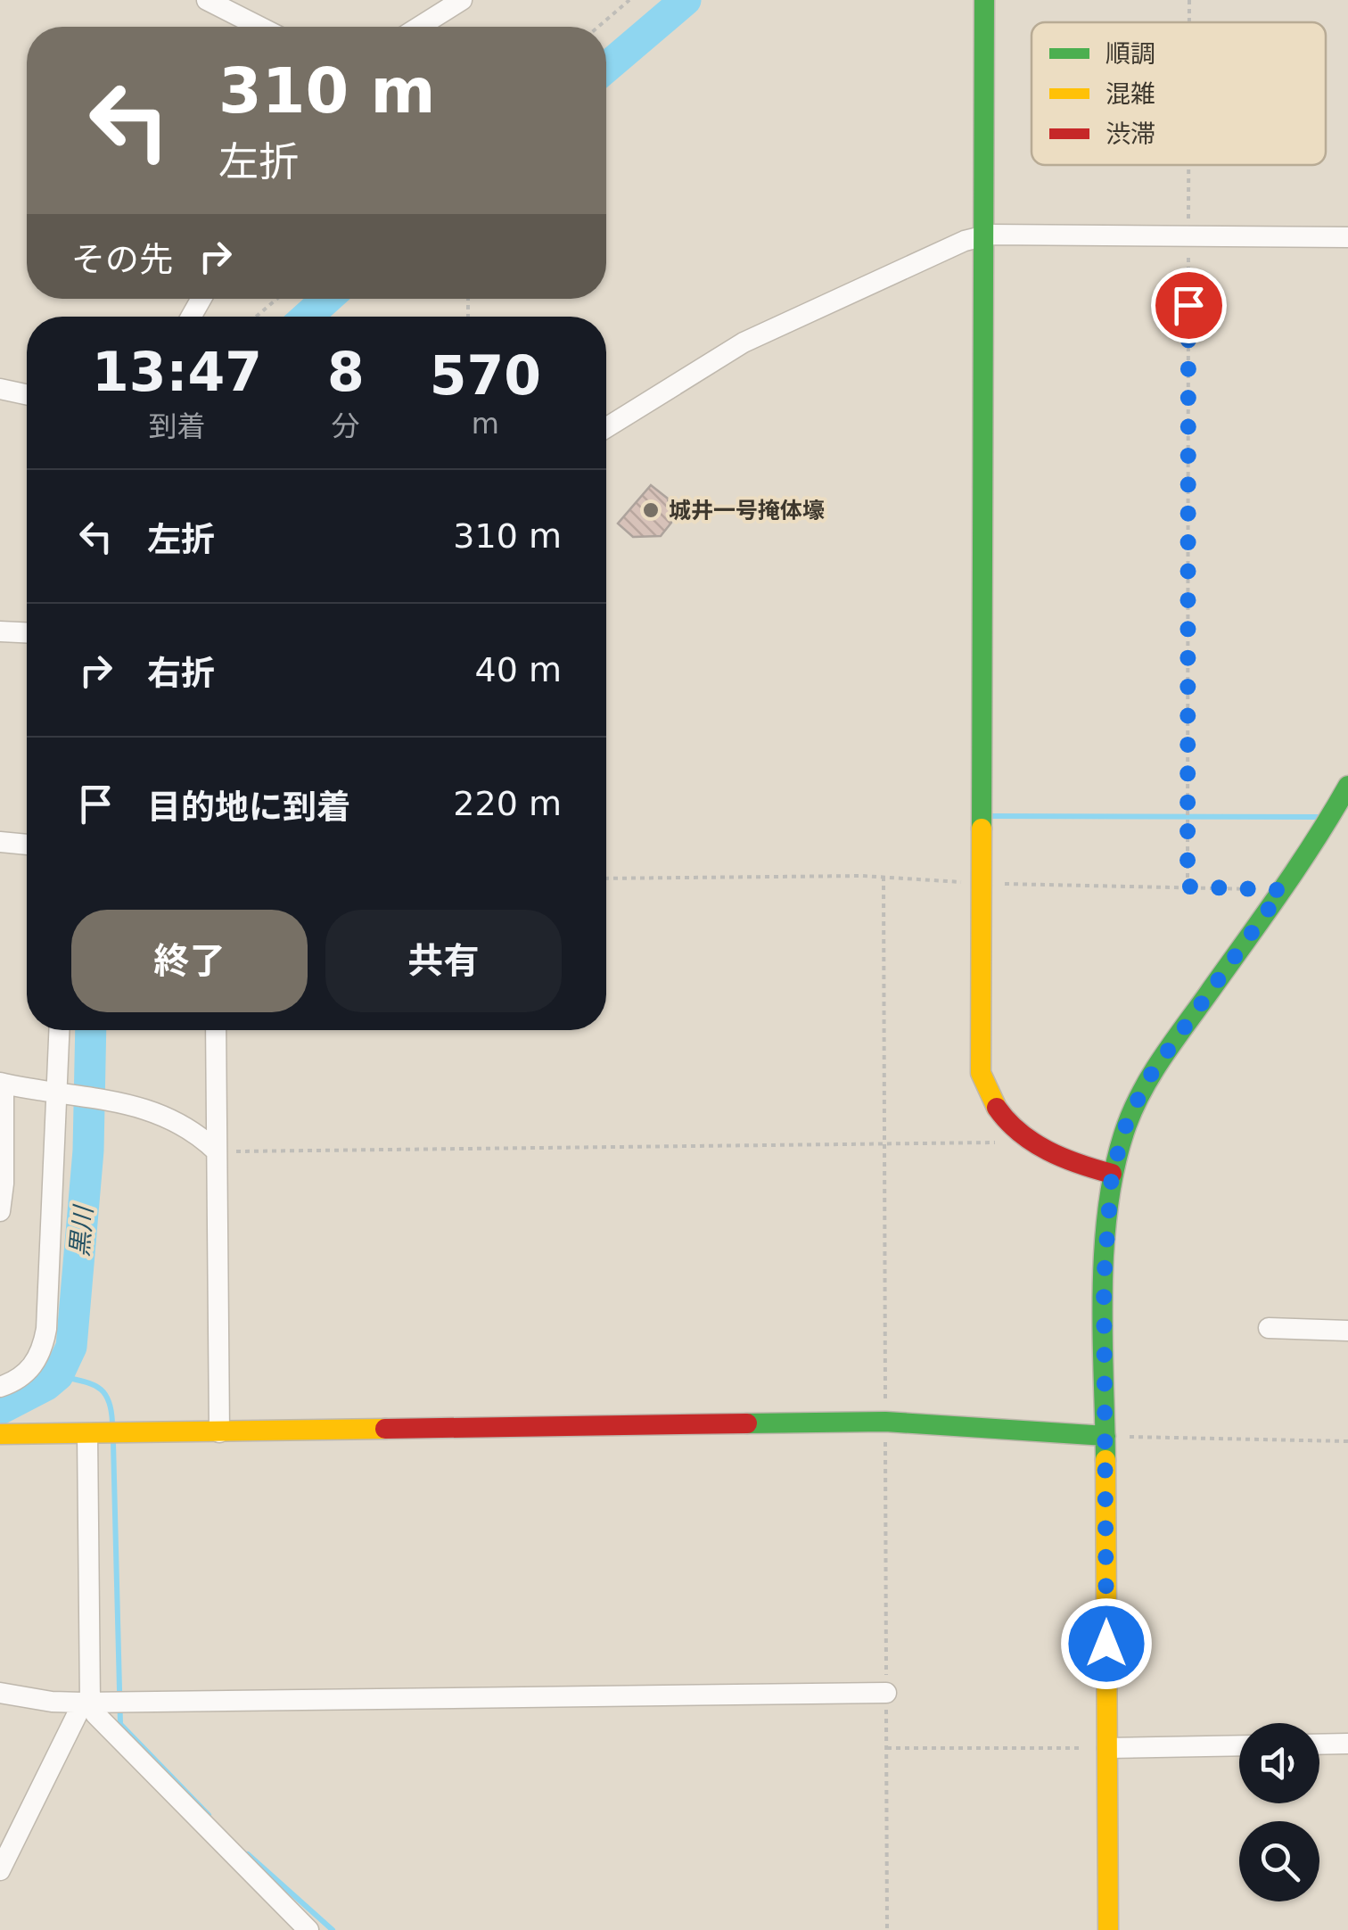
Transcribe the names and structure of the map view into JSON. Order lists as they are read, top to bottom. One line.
{"water":["黒川"],"places":["城井一号掩体壕"],"legend":["順調","混雑","渋滞"],"page":{"turn":["310 m","左折"],"then":"その先","eta":["13:47","到着","8","分","570","m"],"list":[{"name":"左折","value":"310 m"},{"name":"右折","value":"40 m"},{"name":"目的地に到着","value":"220 m"}],"buttons":["終了","共有"]}}
